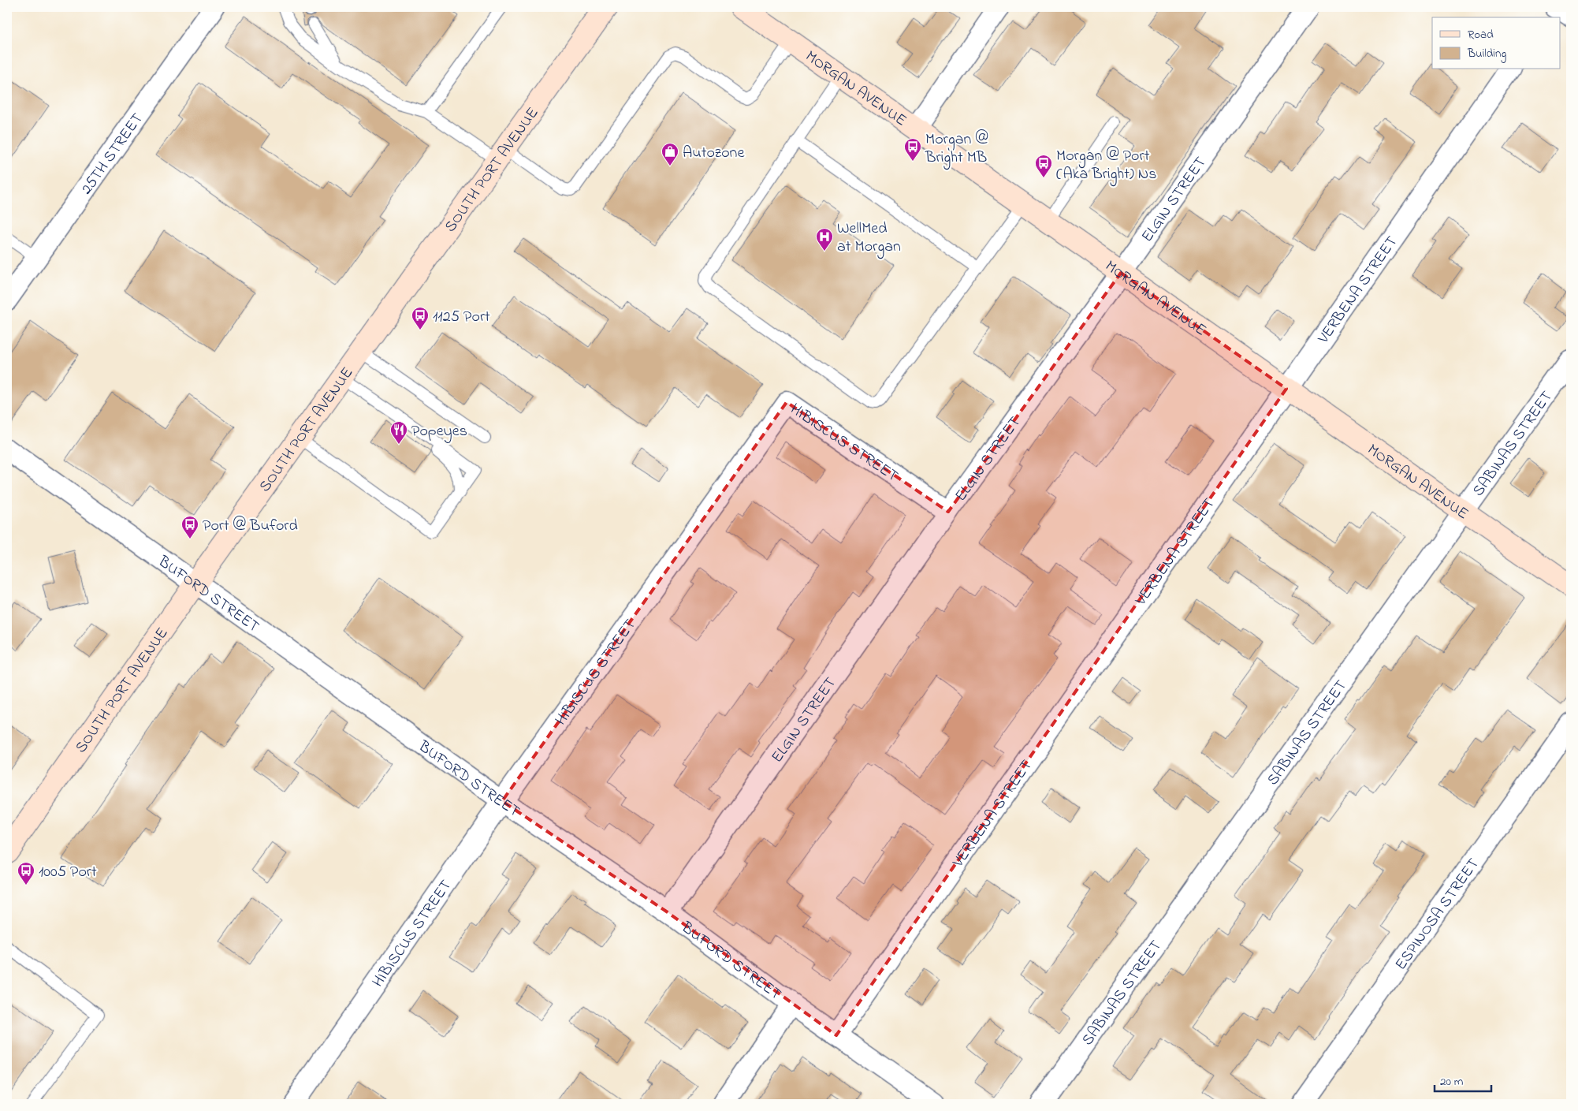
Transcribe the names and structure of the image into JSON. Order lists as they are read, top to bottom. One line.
{"streets":{"main road":["MORGAN AVENUE","SOUTH PORT AVENUE"],"street":["25TH STREET","ELGIN STREET","VERBENA STREET","HIBISCUS STREET","SABINAS STREET","BUFORD STREET","ESPINOSA STREET"]},"crossings":[["MORGAN AVENUE","ELGIN STREET"],["MORGAN AVENUE","VERBENA STREET"],["MORGAN AVENUE","SABINAS STREET"],["SOUTH PORT AVENUE","BUFORD STREET"],["ELGIN STREET","HIBISCUS STREET"],["ELGIN STREET","BUFORD STREET"],["VERBENA STREET","BUFORD STREET"],["HIBISCUS STREET","BUFORD STREET"]],"places":{"bus stop":["Morgan @ Bright MB","Morgan @ Port (Aka Bright) Ns","1125 Port","Port @ Buford","1005 Port"],"shop":["Autozone"],"hospital":["WellMed at Morgan"],"restaurant":["Popeyes"]},"legend":["Road","Building"],"scale_bar":"20 m"}
